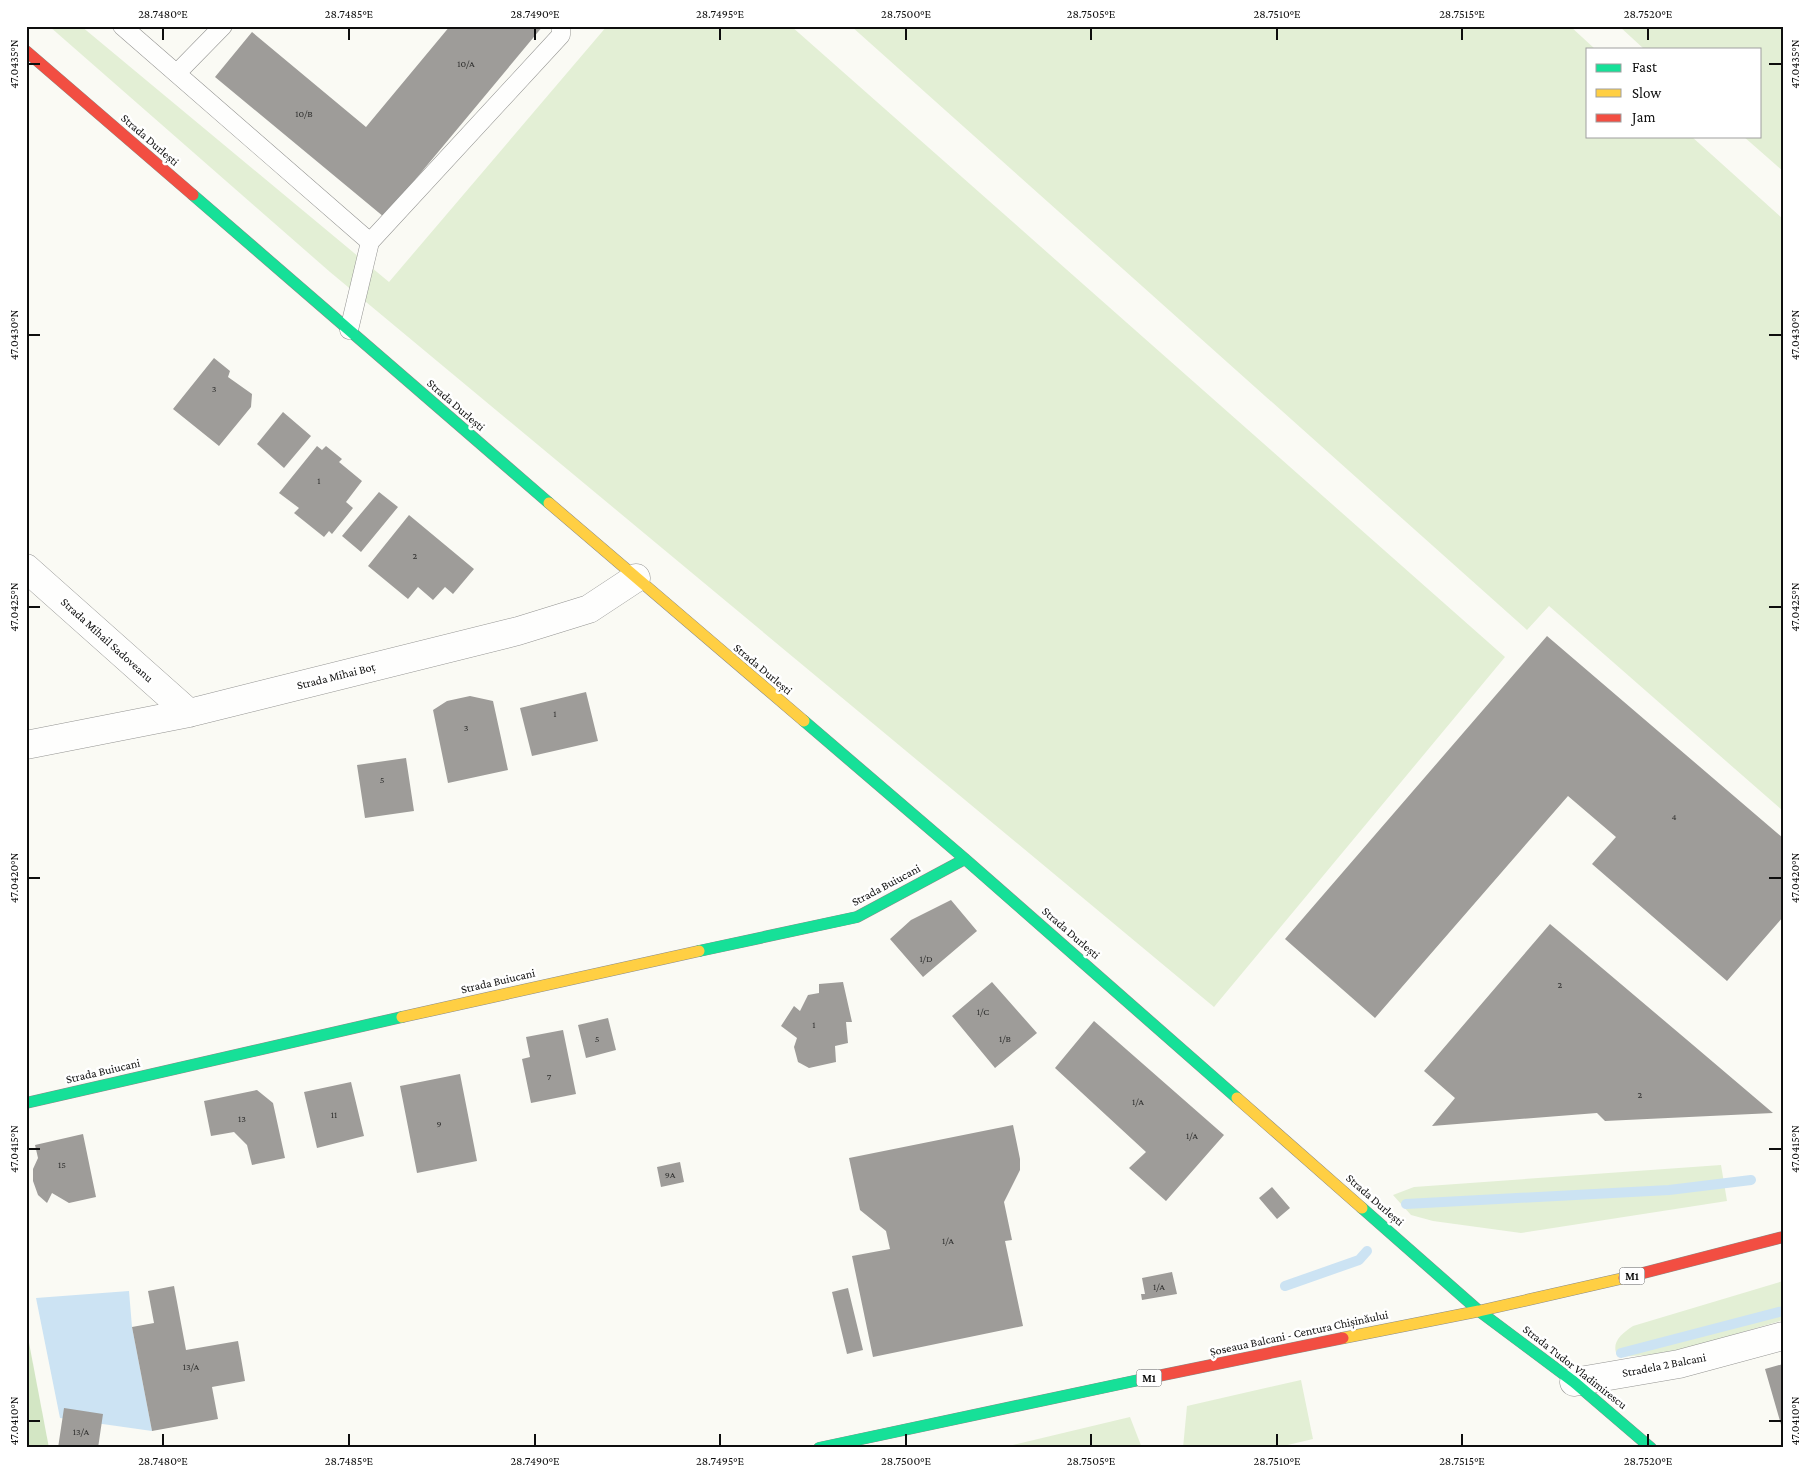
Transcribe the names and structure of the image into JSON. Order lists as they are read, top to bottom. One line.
{"streets":{"main road":["Strada Durlești","Strada Buiucani","M1","Șoseaua Balcani - Centura Chișinăului","Strada Tudor Vladimirescu"],"street":["Strada Mihail Sadoveanu","Strada Mihai Boț","Stradela 2 Balcani"]},"crossings":[["Strada Durlești","Strada Mihai Boț"],["Strada Durlești","Strada Buiucani"],["Strada Durlești","Șoseaua Balcani - Centura Chișinăului"],["Strada Durlești","Strada Tudor Vladimirescu"],["Strada Mihail Sadoveanu","Strada Mihai Boț"],["Șoseaua Balcani - Centura Chișinăului","Strada Tudor Vladimirescu"],["Stradela 2 Balcani","Strada Tudor Vladimirescu"]],"house_numbers":["10/A","10/B","3","1","2","1","3","5","4","1/D","2","1/C","1","5","1/B","7","2","1/A","11","13","9","1/A","15","9A","1/A","1/A","13/A","13/A"],"legend":["Fast","Slow","Jam"],"coordinates":["28.7480°E","28.7485°E","28.7490°E","28.7495°E","28.7500°E","28.7505°E","28.7510°E","28.7515°E","28.7520°E","47.0435°N","47.0430°N","47.0425°N","47.0420°N","47.0415°N","47.0410°N"]}
